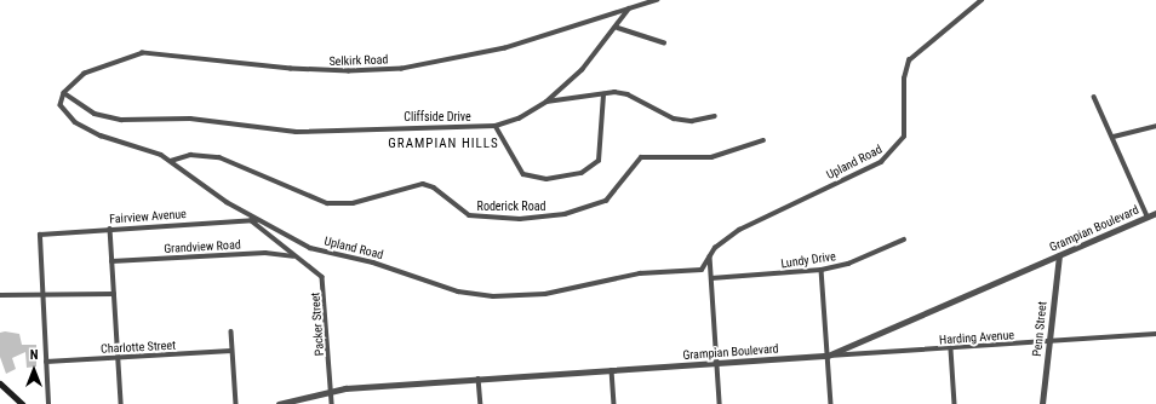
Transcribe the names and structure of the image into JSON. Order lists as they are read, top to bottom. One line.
{"streets":{"street":["Selkirk Road","Cliffside Drive","Upland Road","Roderick Road","Fairview Avenue","Grampian Boulevard","Grandview Road","Lundy Drive","Packer Street","Penn Street","Harding Avenue","Charlotte Street"]},"crossings":[["Selkirk Road","Cliffside Drive"],["Selkirk Road","Upland Road"],["Cliffside Drive","Upland Road"],["Upland Road","Roderick Road"],["Upland Road","Fairview Avenue"],["Fairview Avenue","Packer Street"],["Grampian Boulevard","Packer Street"],["Grampian Boulevard","Penn Street"],["Grampian Boulevard","Harding Avenue"],["Grandview Road","Packer Street"],["Penn Street","Harding Avenue"]],"districts":["GRAMPIAN HILLS"],"north":"top"}
